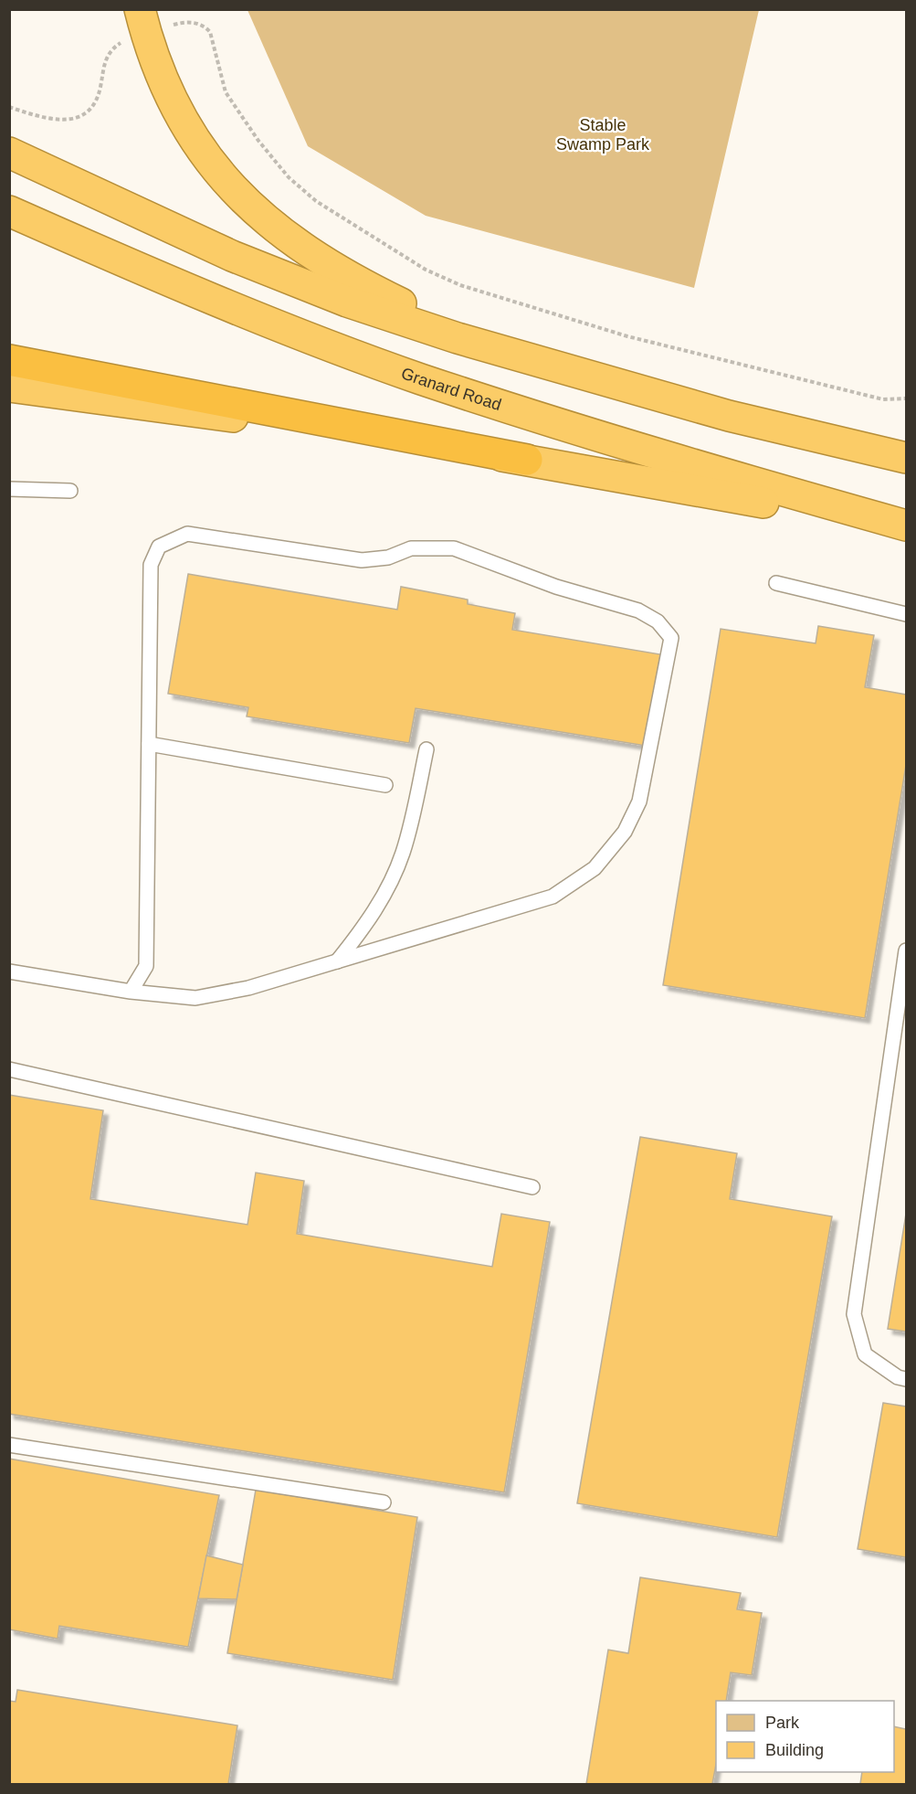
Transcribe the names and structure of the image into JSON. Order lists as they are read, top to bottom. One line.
{"streets":{"highway":["Granard Road"]},"parks":["Stable Swamp Park"],"legend":["Park","Building"]}
